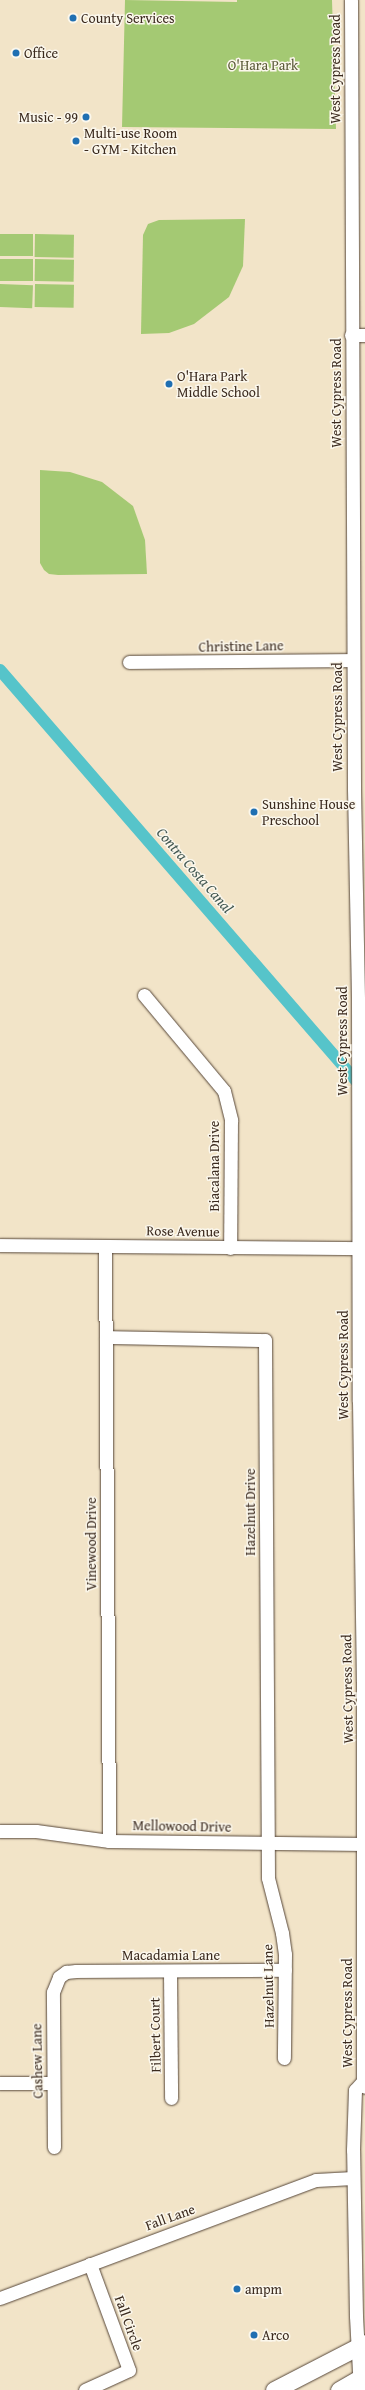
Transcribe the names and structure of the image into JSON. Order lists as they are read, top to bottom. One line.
{"streets":{"street":["West Cypress Road","Christine Lane","Biacalana Drive","Rose Avenue","Hazelnut Drive","Vinewood Drive","Mellowood Drive","Macadamia Lane","Hazelnut Lane","Filbert Court","Cashew Lane","Fall Lane","Fall Circle"]},"crossings":[["West Cypress Road","Christine Lane"],["West Cypress Road","Rose Avenue"],["West Cypress Road","Mellowood Drive"],["West Cypress Road","Fall Lane"],["Biacalana Drive","Rose Avenue"],["Rose Avenue","Vinewood Drive"],["Hazelnut Drive","Vinewood Drive"],["Hazelnut Drive","Mellowood Drive"],["Hazelnut Drive","Hazelnut Lane"],["Vinewood Drive","Mellowood Drive"],["Mellowood Drive","Hazelnut Lane"],["Macadamia Lane","Hazelnut Lane"],["Macadamia Lane","Filbert Court"],["Macadamia Lane","Cashew Lane"],["Fall Lane","Fall Circle"]],"water":["Contra Costa Canal"],"parks":["O'Hara Park"],"places":["County Services","Office","Music - 99","Multi-use Room - GYM - Kitchen","O'Hara Park Middle School","Sunshine House Preschool","ampm","Arco"]}
